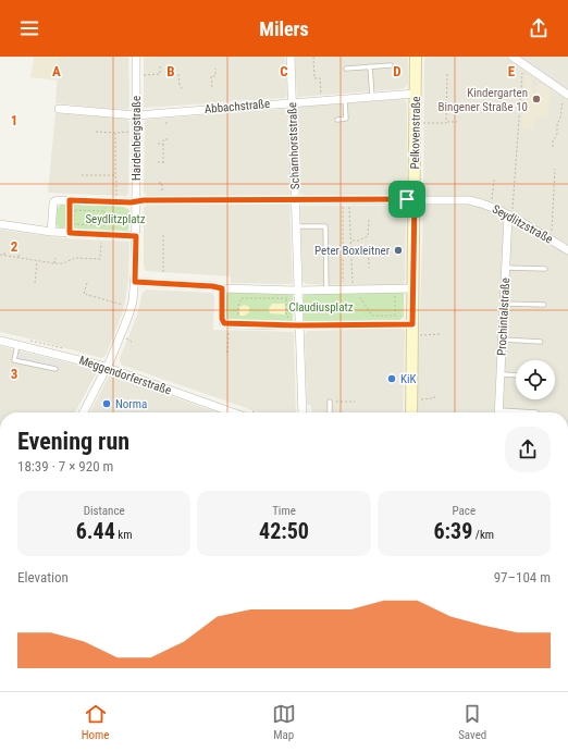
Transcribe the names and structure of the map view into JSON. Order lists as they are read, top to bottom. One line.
{"streets":{"street":["Abbachstraße","Pelkovenstraße","Hardenbergstraße","Scharnhorststraße","Seydlitzstraße","Prochintalstraße","Meggendorferstraße"]},"crossings":[["Abbachstraße","Pelkovenstraße"],["Abbachstraße","Hardenbergstraße"],["Abbachstraße","Scharnhorststraße"],["Pelkovenstraße","Seydlitzstraße"],["Hardenbergstraße","Seydlitzstraße"],["Hardenbergstraße","Meggendorferstraße"],["Scharnhorststraße","Seydlitzstraße"],["Seydlitzstraße","Prochintalstraße"]],"parks":["Seydlitzplatz","Claudiusplatz"],"places":["Kindergarten Bingener Straße 10","Peter Boxleitner","KiK","Norma"],"page":{"header":"Milers","heading":["Evening run","18:39 · 7 × 920 m"],"stats":[["Distance","6.44 km"],["Time","42:50"],["Pace","6:39 /km"]],"chart":["Elevation","97–104 m"],"tabs":["Home","Map","Saved"]},"grid":{"columns":["A","B","C","D","E"],"rows":["1","2","3"]}}
